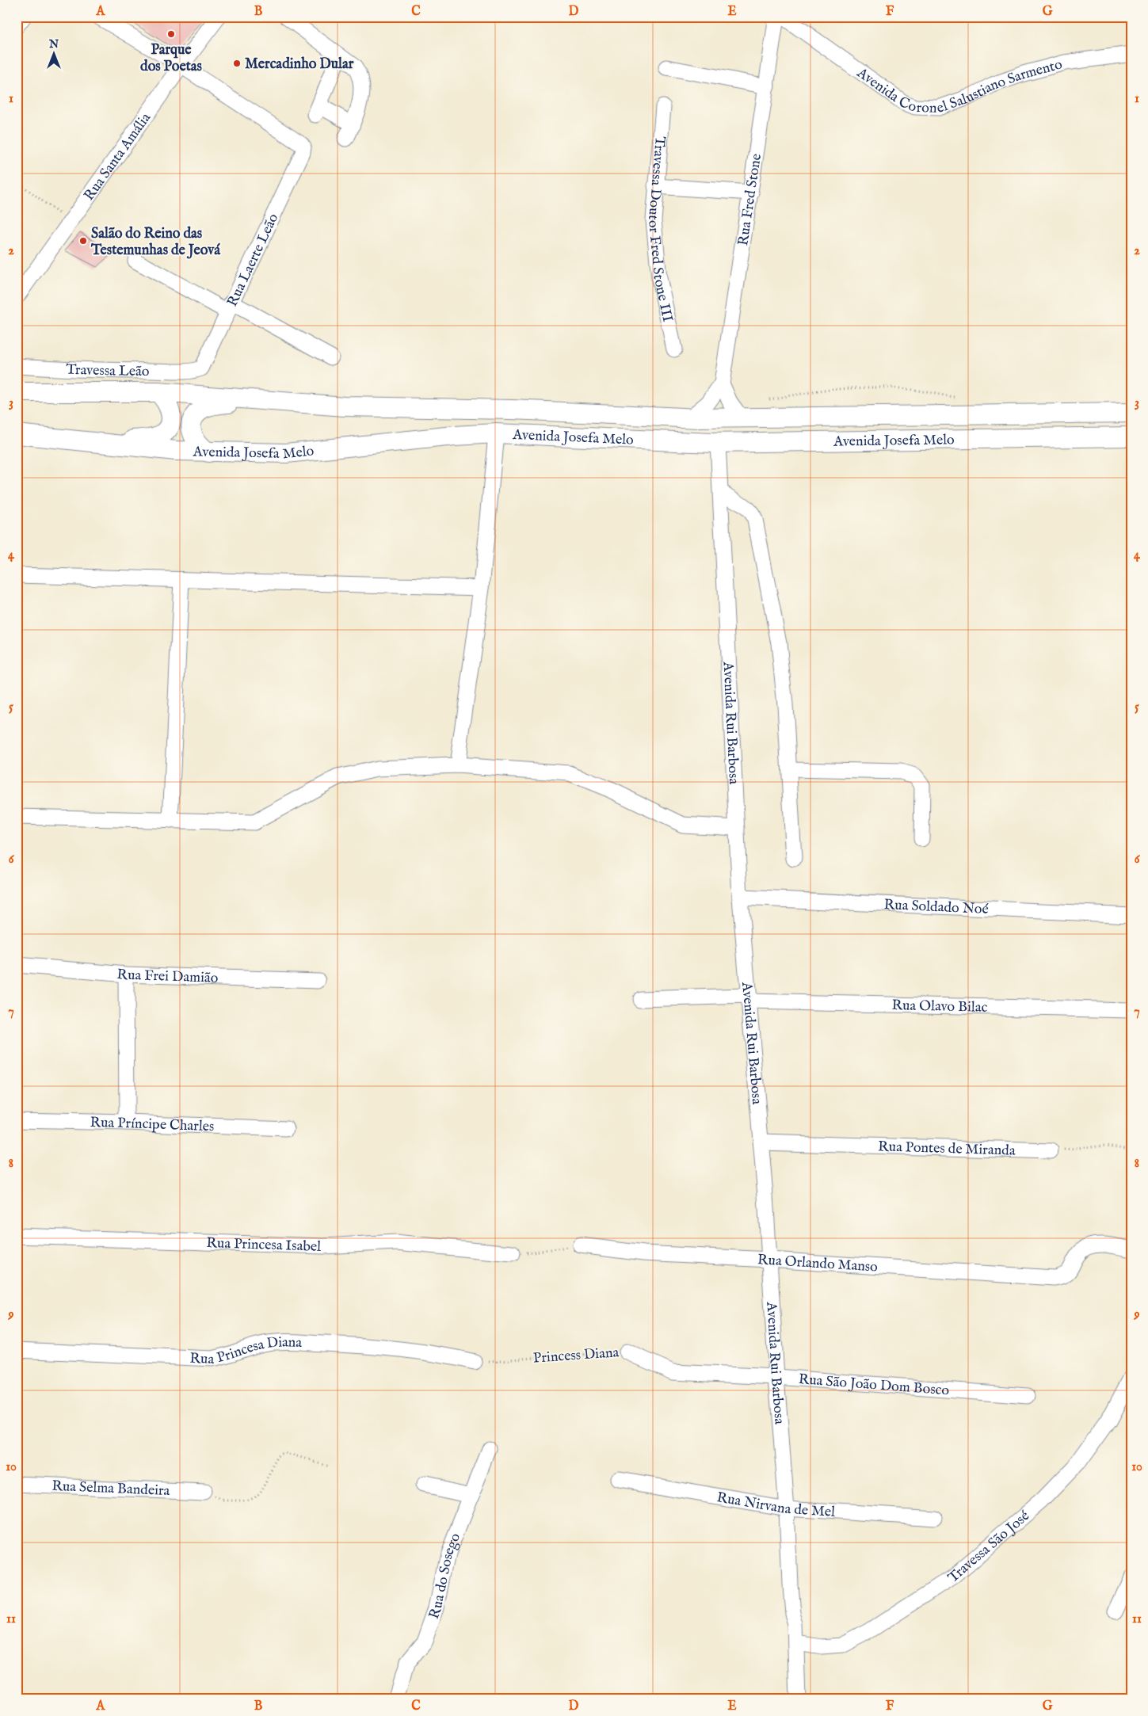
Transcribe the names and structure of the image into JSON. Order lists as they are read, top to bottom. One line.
{"streets":{"main road":["Avenida Josefa Melo"],"street":["Avenida Coronel Salustiano Sarmento","Rua Santa Amália","Rua Fred Stone","Travessa Doutor Fred Stone III","Rua Laerte Leão","Travessa Leão","Avenida Rui Barbosa","Rua Soldado Noé","Rua Frei Damião","Rua Olavo Bilac","Rua Príncipe Charles","Rua Pontes de Miranda","Rua Princesa Isabel","Rua Orlando Manso","Rua Princesa Diana","Princess Diana","Rua São João Dom Bosco","Rua Selma Bandeira","Rua Nirvana de Mel","Travessa São José","Rua do Sosego"]},"crossings":[["Rua Santa Amália","Rua Laerte Leão"],["Rua Fred Stone","Avenida Josefa Melo"],["Rua Laerte Leão","Travessa Leão"],["Avenida Josefa Melo","Avenida Rui Barbosa"],["Avenida Rui Barbosa","Rua Soldado Noé"],["Avenida Rui Barbosa","Rua Olavo Bilac"],["Avenida Rui Barbosa","Rua Pontes de Miranda"],["Avenida Rui Barbosa","Rua Orlando Manso"],["Avenida Rui Barbosa","Rua São João Dom Bosco"],["Avenida Rui Barbosa","Rua Nirvana de Mel"],["Avenida Rui Barbosa","Travessa São José"],["Rua Princesa Diana","Princess Diana"],["Princess Diana","Rua São João Dom Bosco"]],"places":["Parque dos Poetas","Mercadinho Dular","Salão do Reino das Testemunhas de Jeová"],"north":"top","grid":{"columns":["A","B","C","D","E","F","G"],"rows":["1","2","3","4","5","6","7","8","9","10","11"]}}
